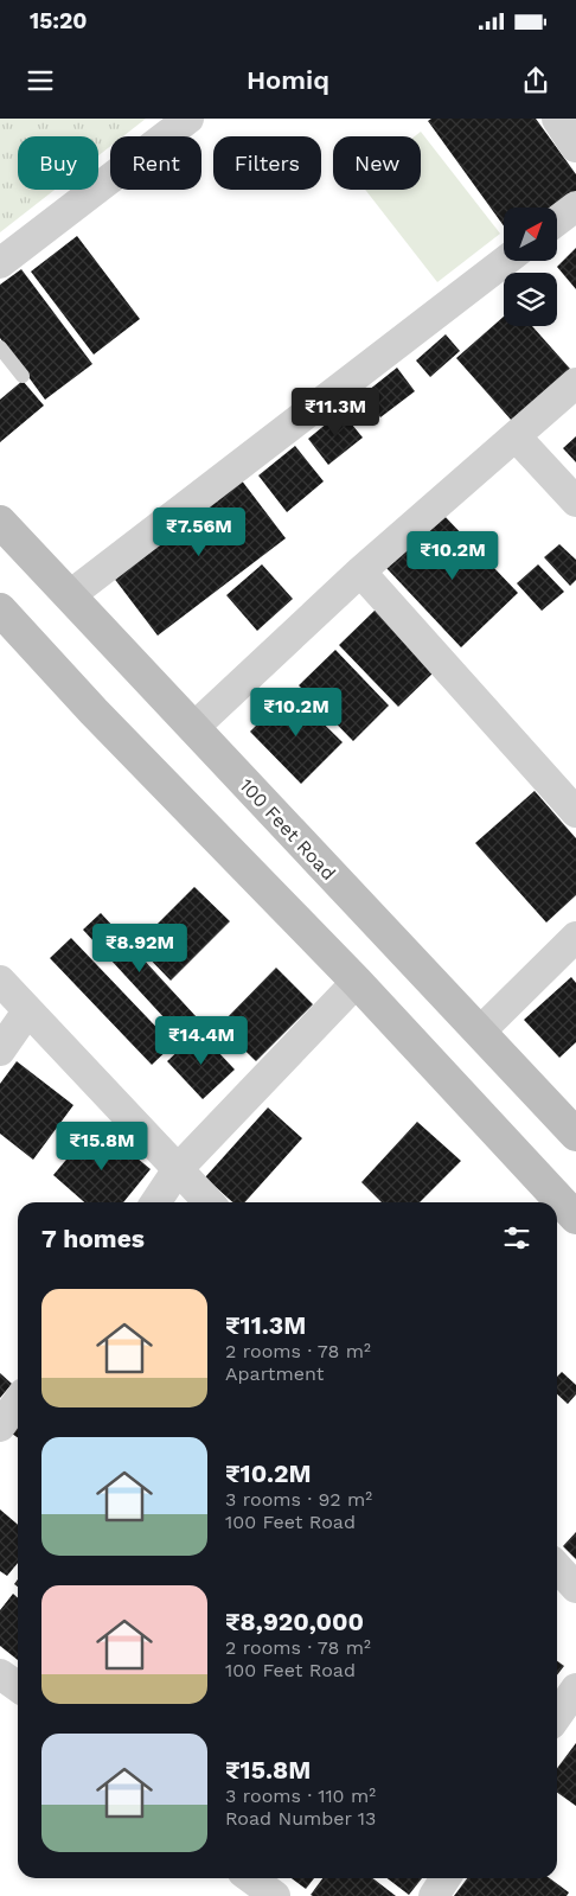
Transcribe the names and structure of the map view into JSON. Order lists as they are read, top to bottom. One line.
{"streets":{"main road":["100 Feet Road"]},"north":"top right","page":{"status":"15:20","header":"Homiq","chip":["Buy","Rent","Filters","New"],"price":["₹11.3M","₹7.56M","₹10.2M","₹10.2M","₹8.92M","₹14.4M","₹15.8M"],"heading":"7 homes","list":[{"name":"₹11.3M","note":"2 rooms · 78 m² · Apartment"},{"name":"₹10.2M","note":"3 rooms · 92 m² · 100 Feet Road"},{"name":"₹8,920,000","note":"2 rooms · 78 m² · 100 Feet Road"},{"name":"₹15.8M","note":"3 rooms · 110 m² · Road Number 13"}]}}
